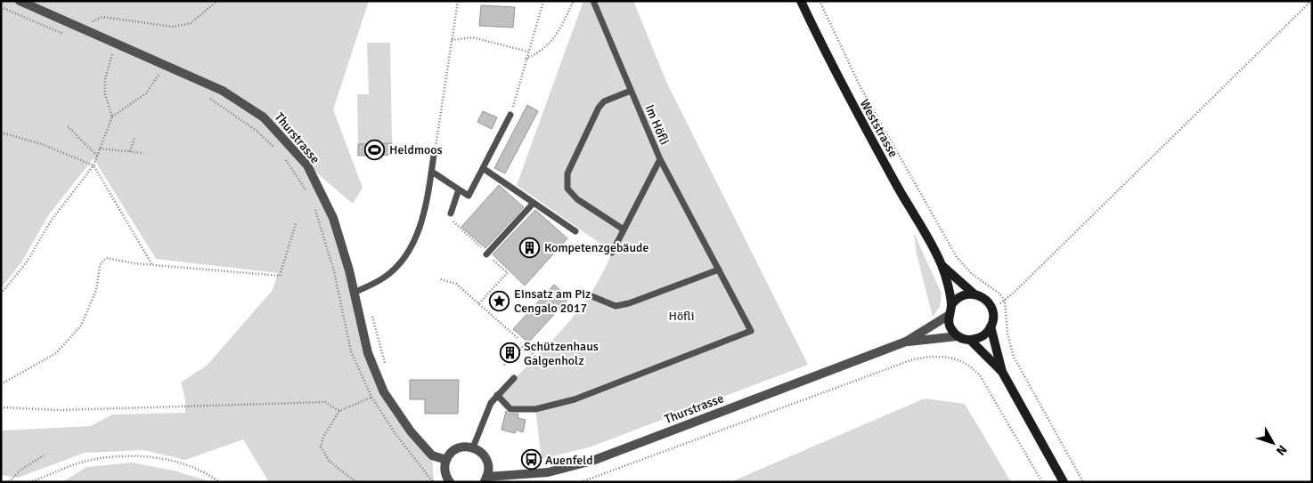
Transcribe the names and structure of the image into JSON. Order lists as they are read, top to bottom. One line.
{"streets":{"main road":["Weststrasse"],"street":["Thurstrasse"],"lane":["Im Höfli"]},"crossings":[["Weststrasse","Thurstrasse"]],"parks":["Höfli"],"places":{"sports":["Heldmoos"],"building":["Kompetenzgebäude","Schützenhaus Galgenholz"],"place":["Einsatz am Piz Cengalo 2017"],"bus stop":["Auenfeld"]},"north":"bottom right"}
